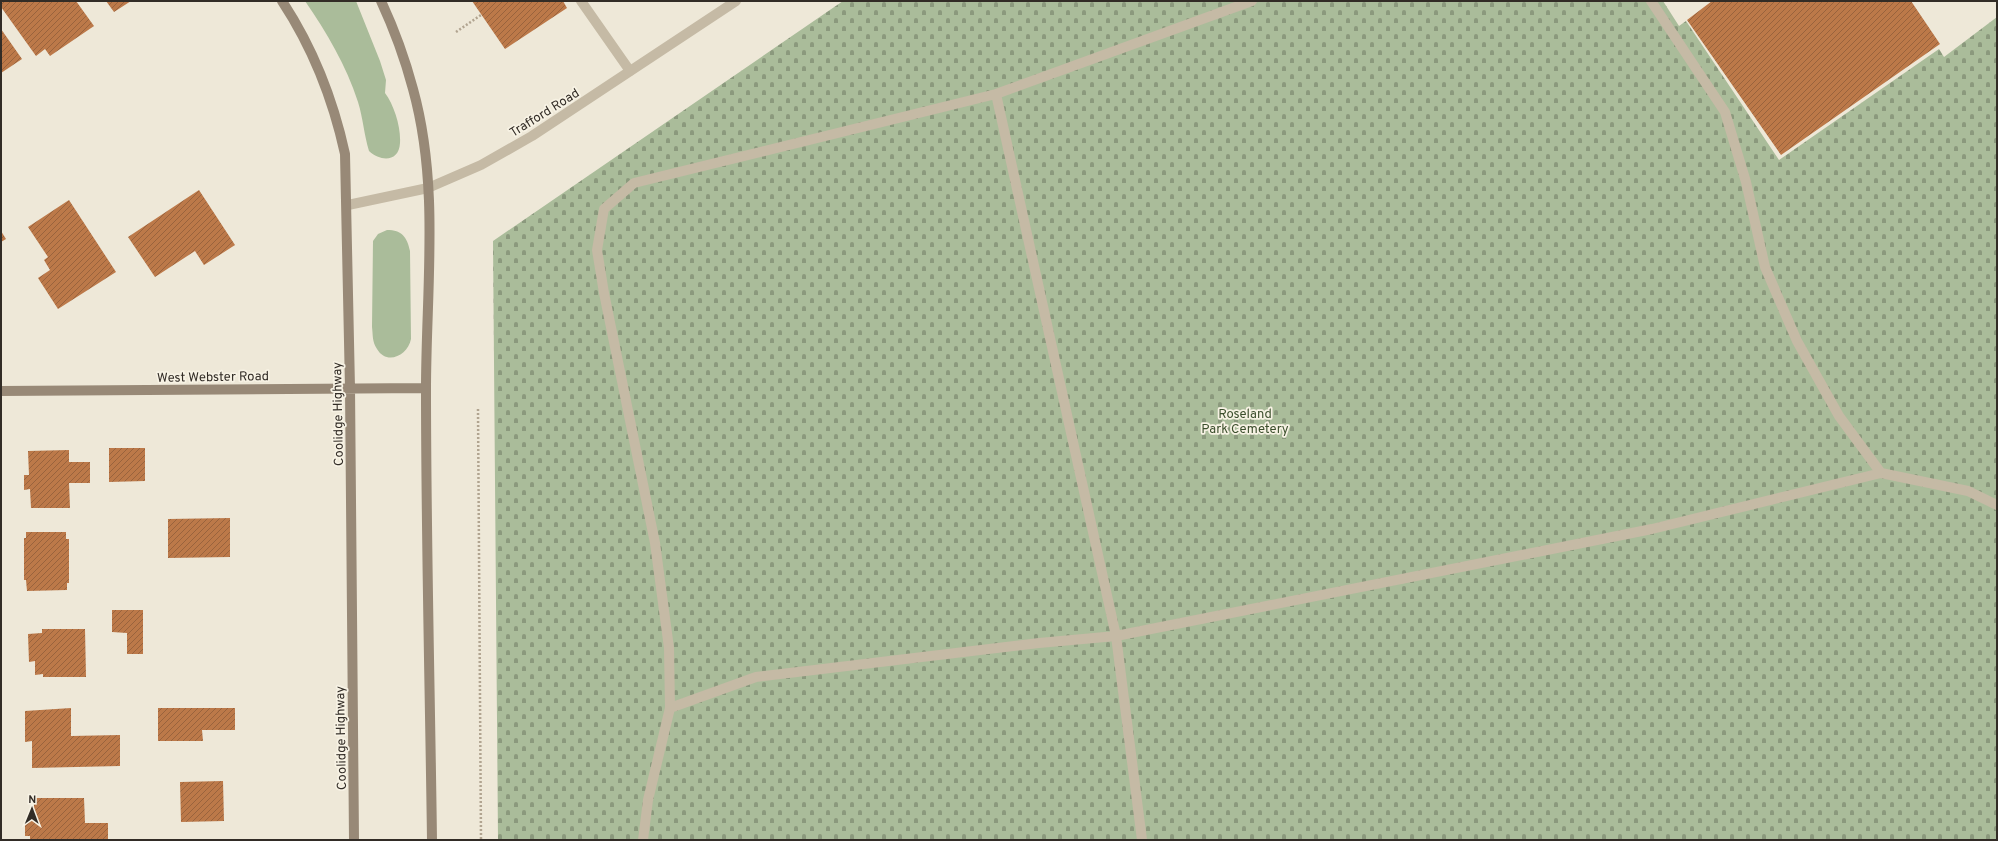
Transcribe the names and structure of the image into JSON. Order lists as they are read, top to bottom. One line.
{"streets":{"main road":["West Webster Road","Coolidge Highway"],"street":["Trafford Road"]},"crossings":[["Trafford Road","Coolidge Highway"],["West Webster Road","Coolidge Highway"]],"parks":["Roseland Park Cemetery"],"north":"top"}
